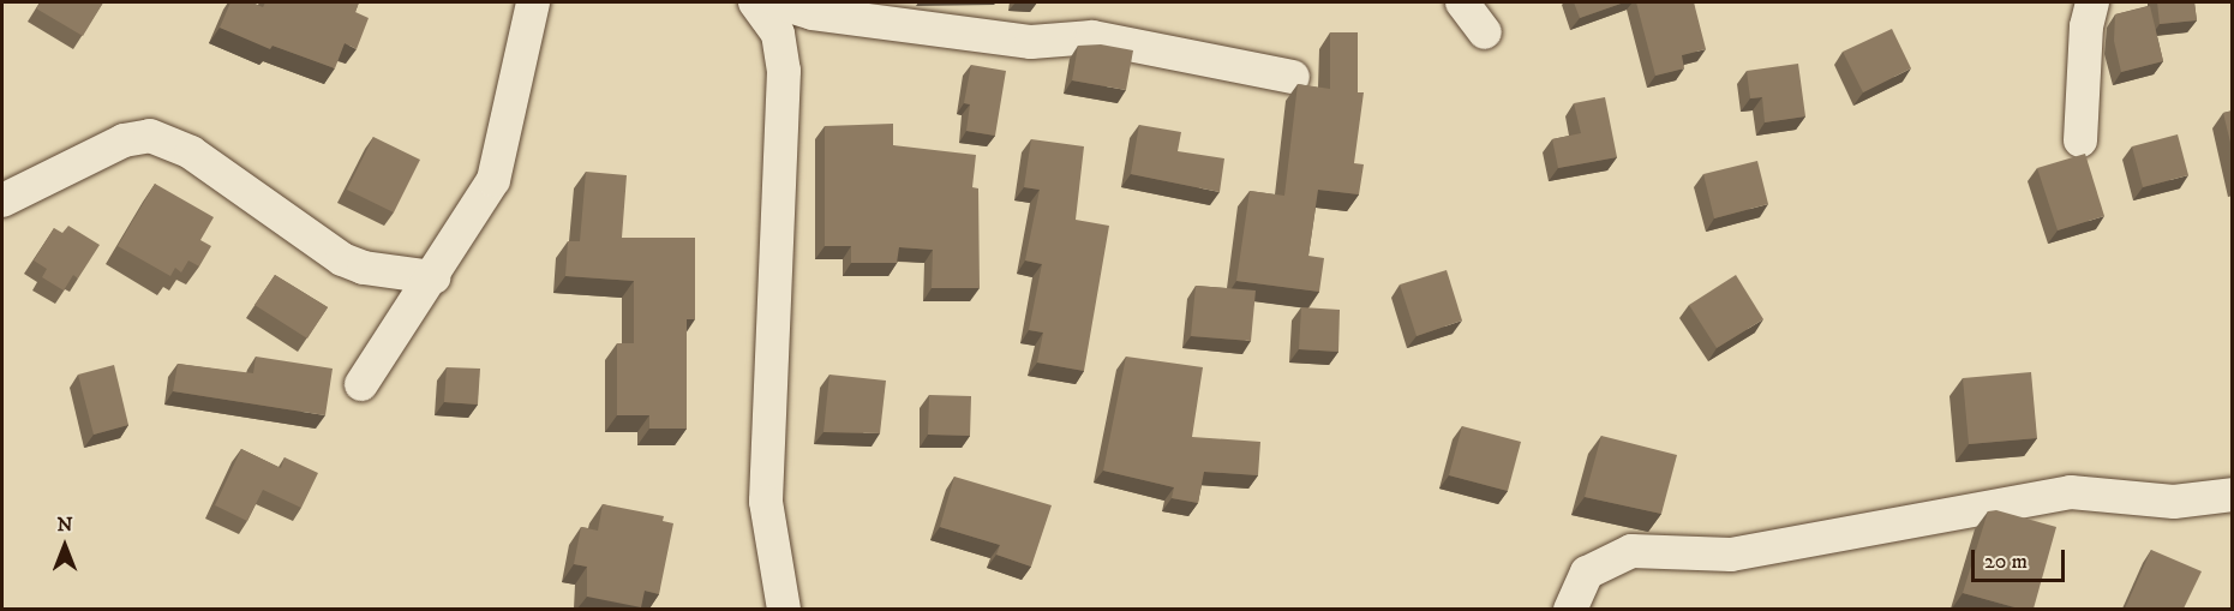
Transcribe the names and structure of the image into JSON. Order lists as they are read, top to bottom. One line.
{"scale_bar":"20 m","north":"top"}
